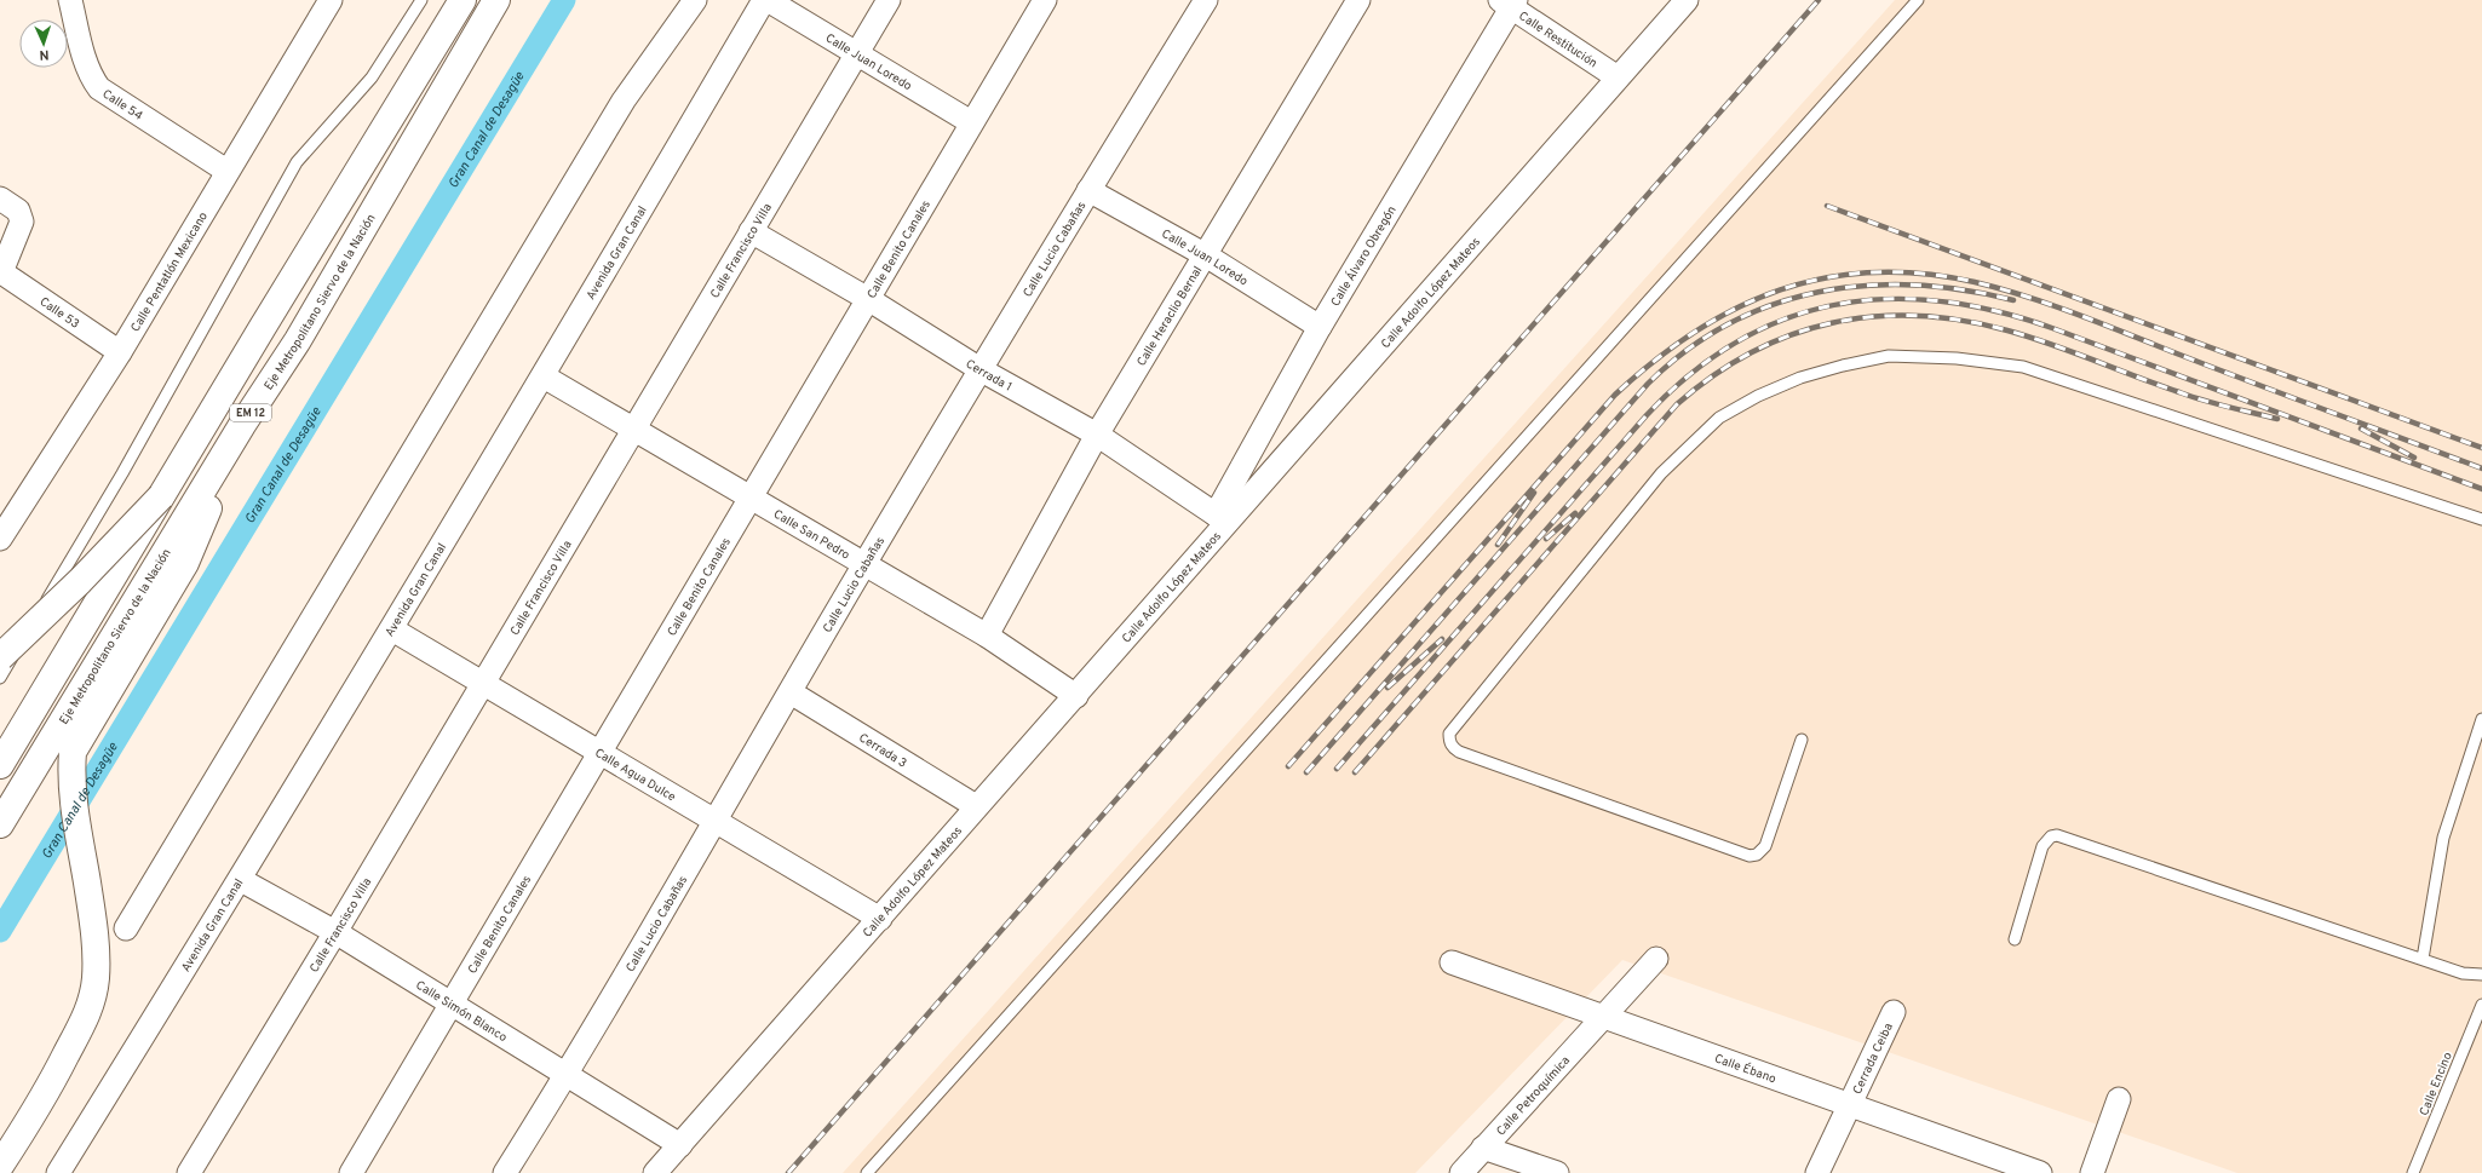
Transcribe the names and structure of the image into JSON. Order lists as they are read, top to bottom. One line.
{"streets":{"highway":["Eje Metropolitano Siervo de la Nación","EM 12"],"street":["Calle Restitución","Calle Juan Loredo","Calle 54","Calle Benito Canales","Calle Lucio Cabañas","Calle Francisco Villa","Avenida Gran Canal","Calle Álvaro Obregón","Calle Pentatlón Mexicano","Calle Adolfo López Mateos","Calle 53","Calle Heraclio Bernal","Cerrada 1","Calle San Pedro","Cerrada 3","Calle Agua Dulce","Calle Simón Blanco","Cerrada Ceiba","Calle Ébano","Calle Petroquímica"],"lane":["Calle Encino"]},"crossings":[["Calle Restitución","Calle Álvaro Obregón"],["Calle Restitución","Calle Adolfo López Mateos"],["Calle Juan Loredo","Calle Benito Canales"],["Calle Juan Loredo","Calle Lucio Cabañas"],["Calle Juan Loredo","Calle Francisco Villa"],["Calle Juan Loredo","Avenida Gran Canal"],["Calle Juan Loredo","Calle Álvaro Obregón"],["Calle Juan Loredo","Calle Heraclio Bernal"],["Calle 54","Calle Pentatlón Mexicano"],["Calle Benito Canales","Cerrada 1"],["Calle Benito Canales","Calle San Pedro"],["Calle Benito Canales","Calle Agua Dulce"],["Calle Benito Canales","Calle Simón Blanco"],["Calle Lucio Cabañas","Cerrada 1"],["Calle Lucio Cabañas","Calle San Pedro"],["Calle Lucio Cabañas","Cerrada 3"],["Calle Lucio Cabañas","Calle Agua Dulce"],["Calle Lucio Cabañas","Calle Simón Blanco"],["Calle Francisco Villa","Cerrada 1"],["Calle Francisco Villa","Calle San Pedro"],["Calle Francisco Villa","Calle Agua Dulce"],["Calle Francisco Villa","Calle Simón Blanco"],["Avenida Gran Canal","Calle San Pedro"],["Avenida Gran Canal","Calle Agua Dulce"],["Avenida Gran Canal","Calle Simón Blanco"],["Calle Álvaro Obregón","Calle Adolfo López Mateos"],["Calle Álvaro Obregón","Cerrada 1"],["Calle Pentatlón Mexicano","Calle 53"],["Calle Adolfo López Mateos","Cerrada 1"],["Calle Adolfo López Mateos","Calle San Pedro"],["Calle Adolfo López Mateos","Cerrada 3"],["Calle Adolfo López Mateos","Calle Agua Dulce"],["Calle Adolfo López Mateos","Calle Simón Blanco"],["Calle Heraclio Bernal","Cerrada 1"],["Calle Heraclio Bernal","Calle San Pedro"],["Cerrada Ceiba","Calle Ébano"],["Calle Ébano","Calle Petroquímica"]],"water":["Gran Canal de Desagüe"],"north":"bottom"}
